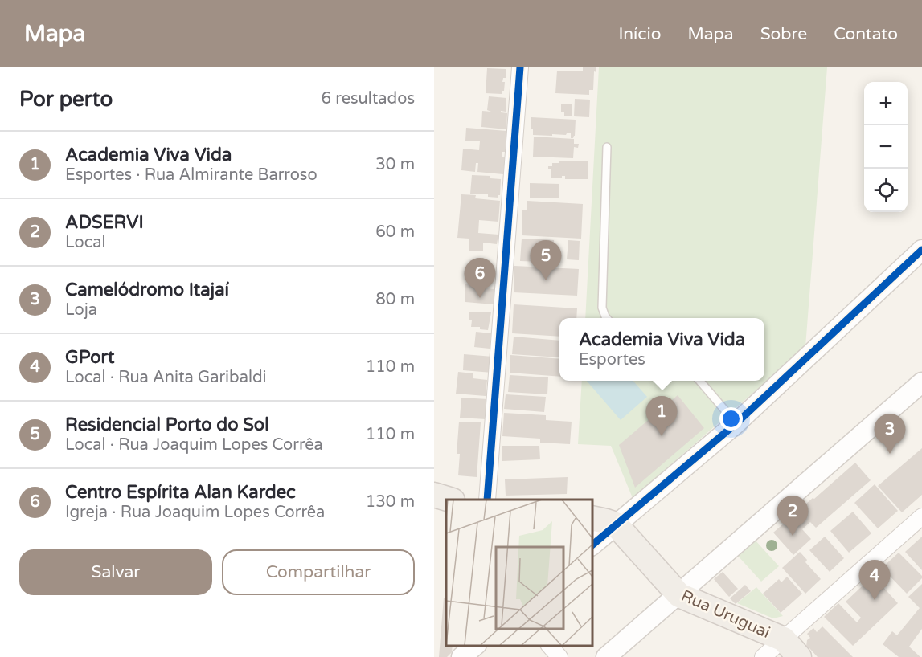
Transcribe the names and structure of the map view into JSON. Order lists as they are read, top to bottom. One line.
{"streets":{"main road":["Rua Uruguai"]},"page":{"header":"Mapa","nav":["Início","Mapa","Sobre","Contato"],"heading":["Por perto","6 resultados"],"map_buttons":["+","−"],"list":[{"mark":"1","name":"Academia Viva Vida","note":"Esportes · Rua Almirante Barroso","value":"30 m"},{"mark":"2","name":"ADSERVI","note":"Local","value":"60 m"},{"mark":"3","name":"Camelódromo Itajaí","note":"Loja","value":"80 m"},{"mark":"4","name":"GPort","note":"Local · Rua Anita Garibaldi","value":"110 m"},{"mark":"5","name":"Residencial Porto do Sol","note":"Local · Rua Joaquim Lopes Corrêa","value":"110 m"},{"mark":"6","name":"Centro Espírita Alan Kardec","note":"Igreja · Rua Joaquim Lopes Corrêa","value":"130 m"}],"pins":["5","6","1","3","2","4"],"popup":["Academia Viva Vida","Esportes"],"buttons":["Salvar","Compartilhar"]}}
